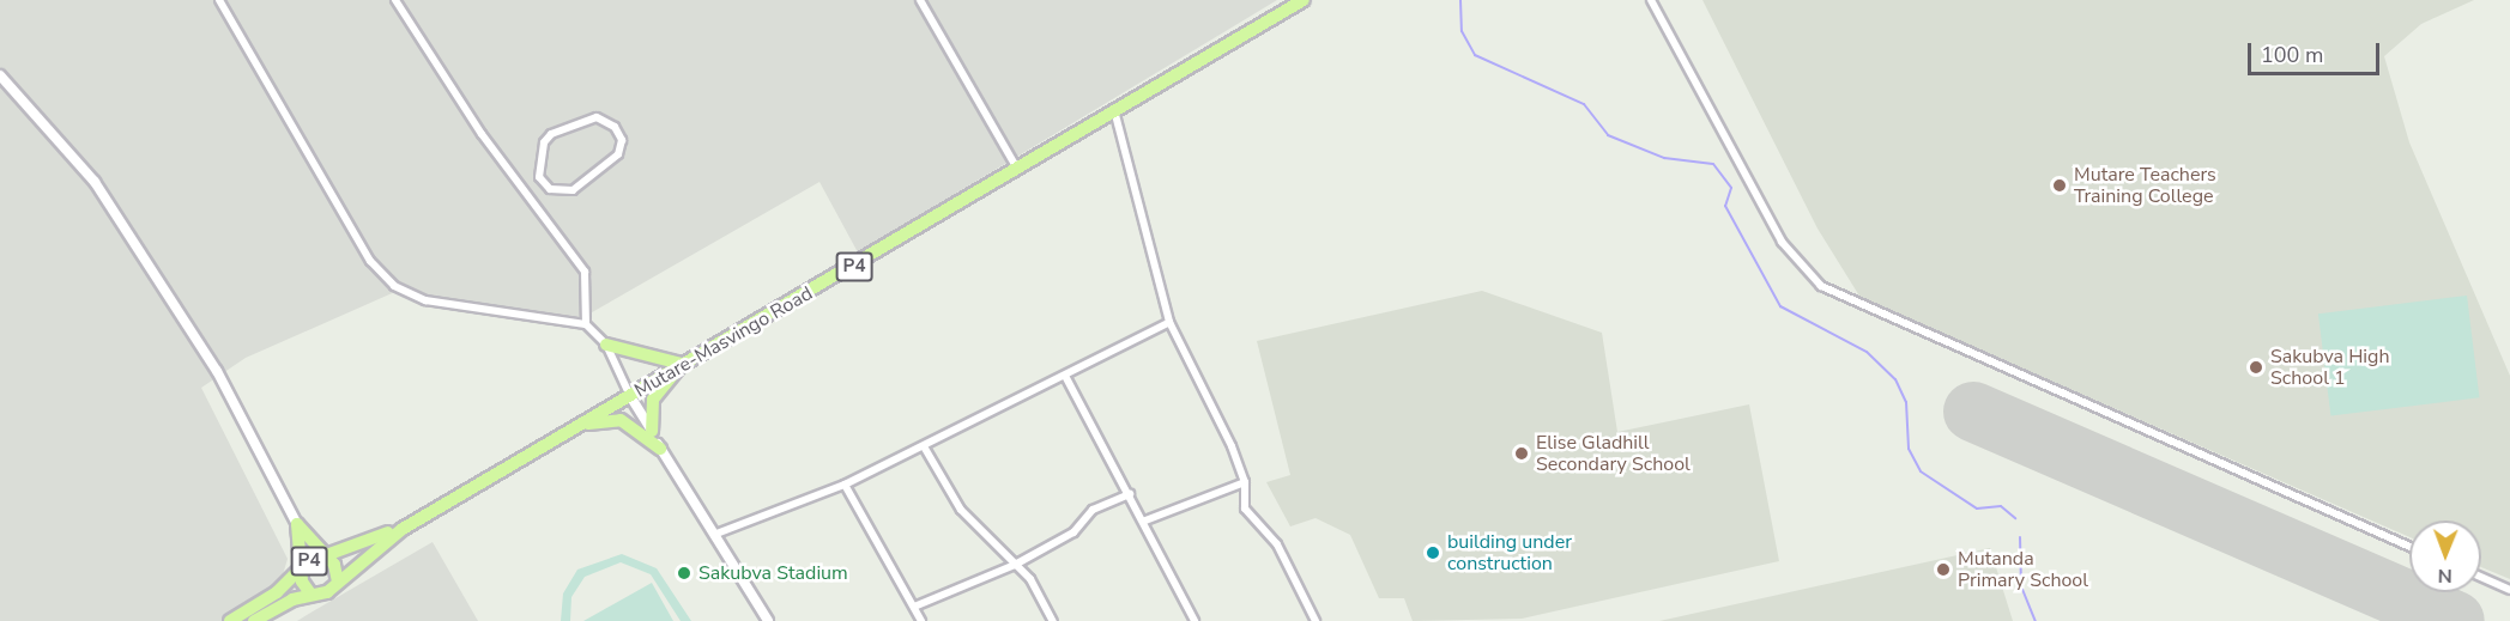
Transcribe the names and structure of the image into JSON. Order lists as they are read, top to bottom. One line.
{"streets":{"highway":["P4","Mutare-Masvingo Road"]},"places":["Mutare Teachers Training College","Sakubva High School 1","Elise Gladhill Secondary School","building under construction","Mutanda Primary School","Sakubva Stadium"],"scale_bar":"100 m","north":"bottom"}
